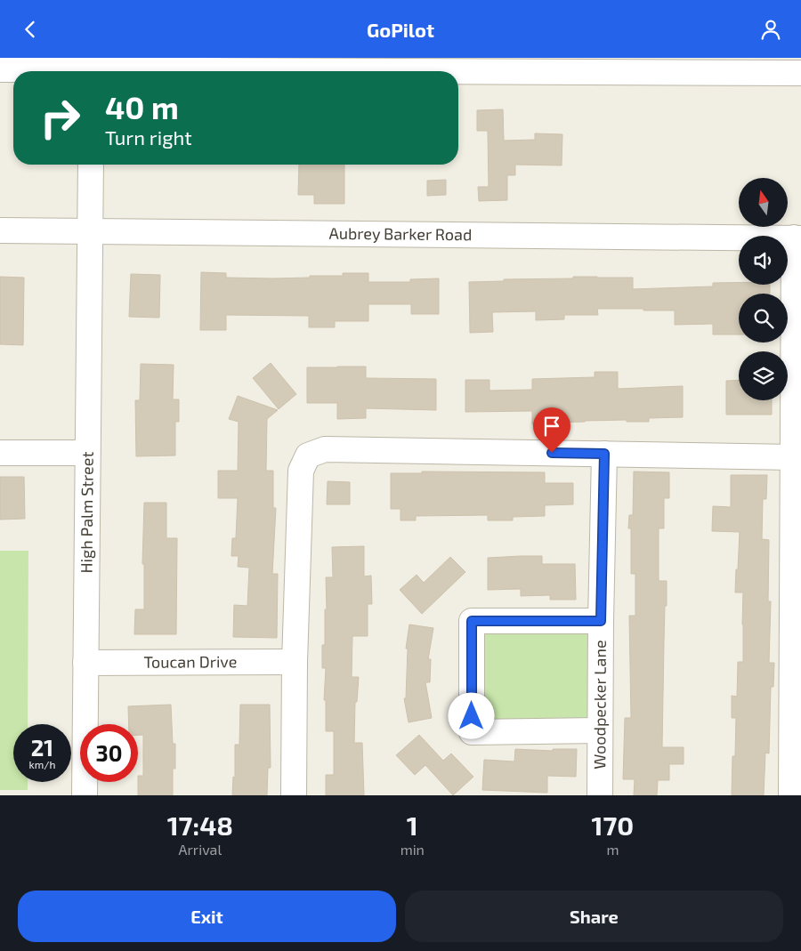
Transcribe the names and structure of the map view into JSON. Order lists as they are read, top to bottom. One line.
{"streets":{"street":["Aubrey Barker Road","High Palm Street","Toucan Drive","Woodpecker Lane"]},"crossings":[["Aubrey Barker Road","High Palm Street"],["High Palm Street","Toucan Drive"]],"north":"top","page":{"header":"GoPilot","turn":["40 m","Turn right"],"speed":"21 km/h","limit":"30","eta":["17:48","Arrival","1","min","170","m"],"buttons":["Exit","Share"]}}
